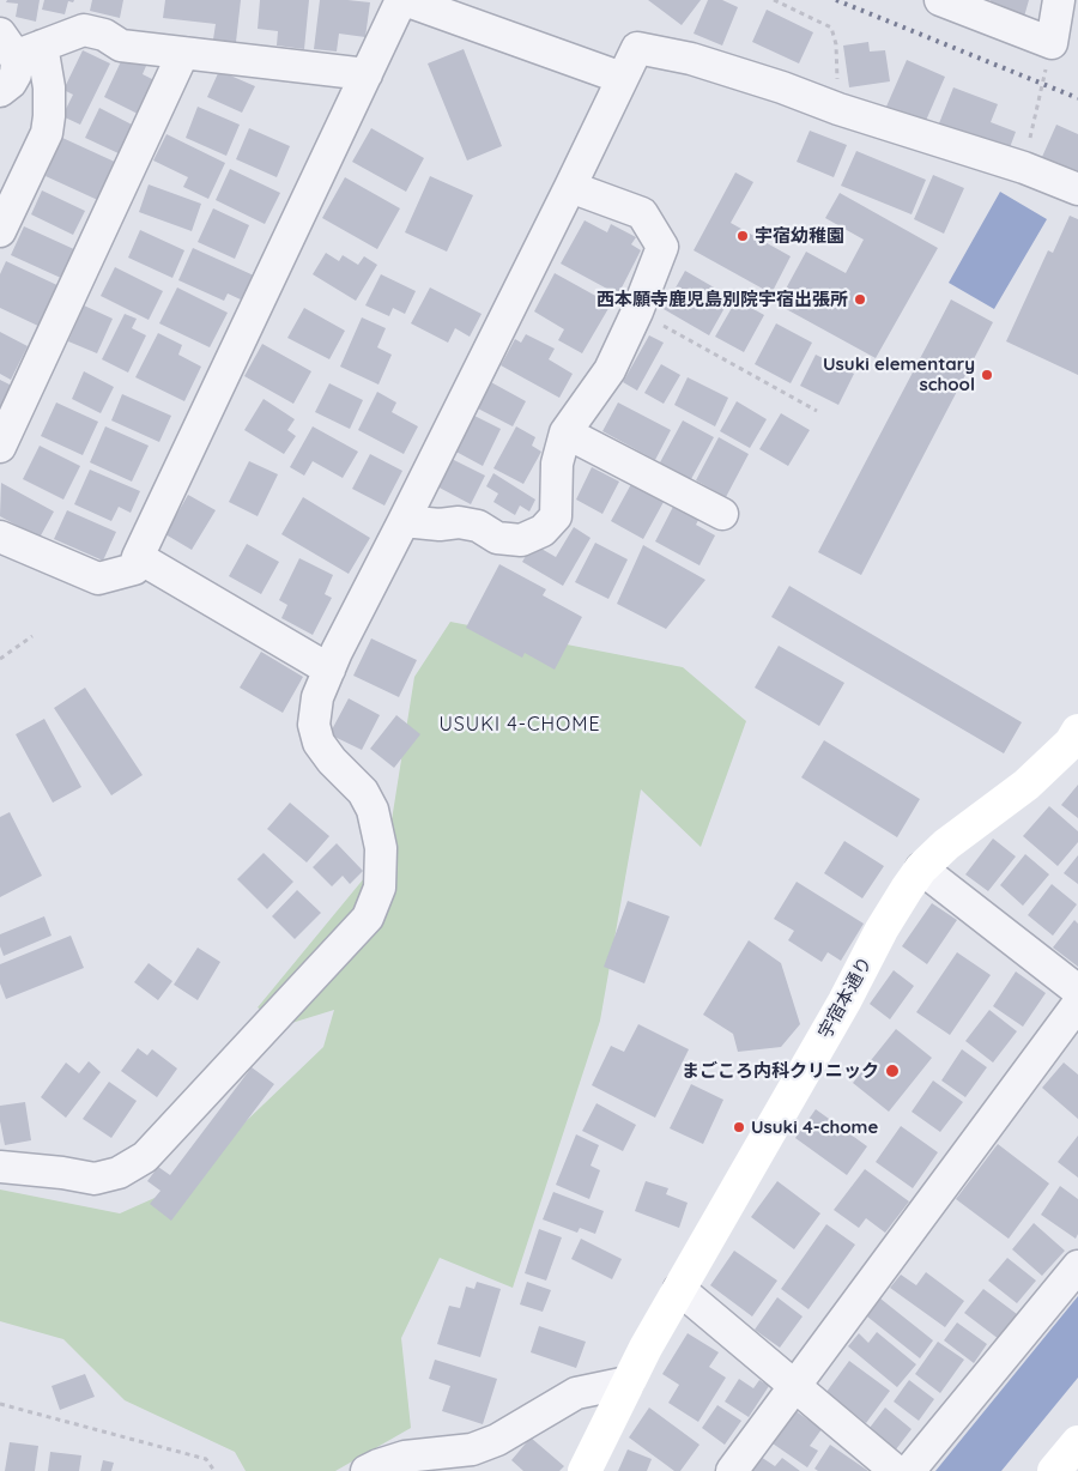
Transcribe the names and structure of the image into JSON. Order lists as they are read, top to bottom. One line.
{"streets":{"street":["宇宿本通り"]},"districts":["USUKI 4-CHOME"],"places":["宇宿幼稚園","西本願寺鹿児島別院宇宿出張所","Usuki elementary school","まごころ内科クリニック","Usuki 4-chome"]}
